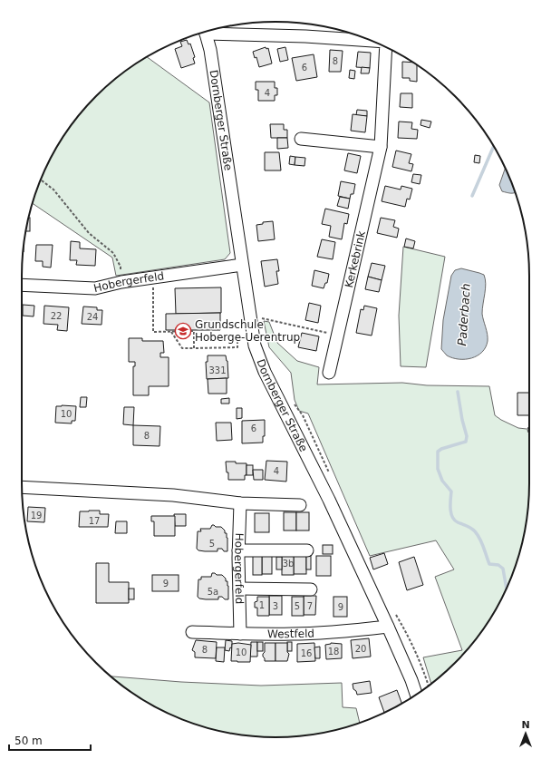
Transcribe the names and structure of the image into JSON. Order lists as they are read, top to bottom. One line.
{"streets":{"street":["Dornberger Straße","Kerkebrink","Hobergerfeld","Westfeld"]},"crossings":[["Dornberger Straße","Hobergerfeld"],["Dornberger Straße","Westfeld"],["Hobergerfeld","Westfeld"]],"water":["Paderbach"],"places":{"school or university":["Grundschule Hoberge-Uerentrup"]},"house_numbers":["8","6","4","22","24","331","10","6","8","4","19","17","5","3b","9","5a","1","3","5","7","9","20","8","18","10","16"],"scale_bar":"50 m","north":"top"}
